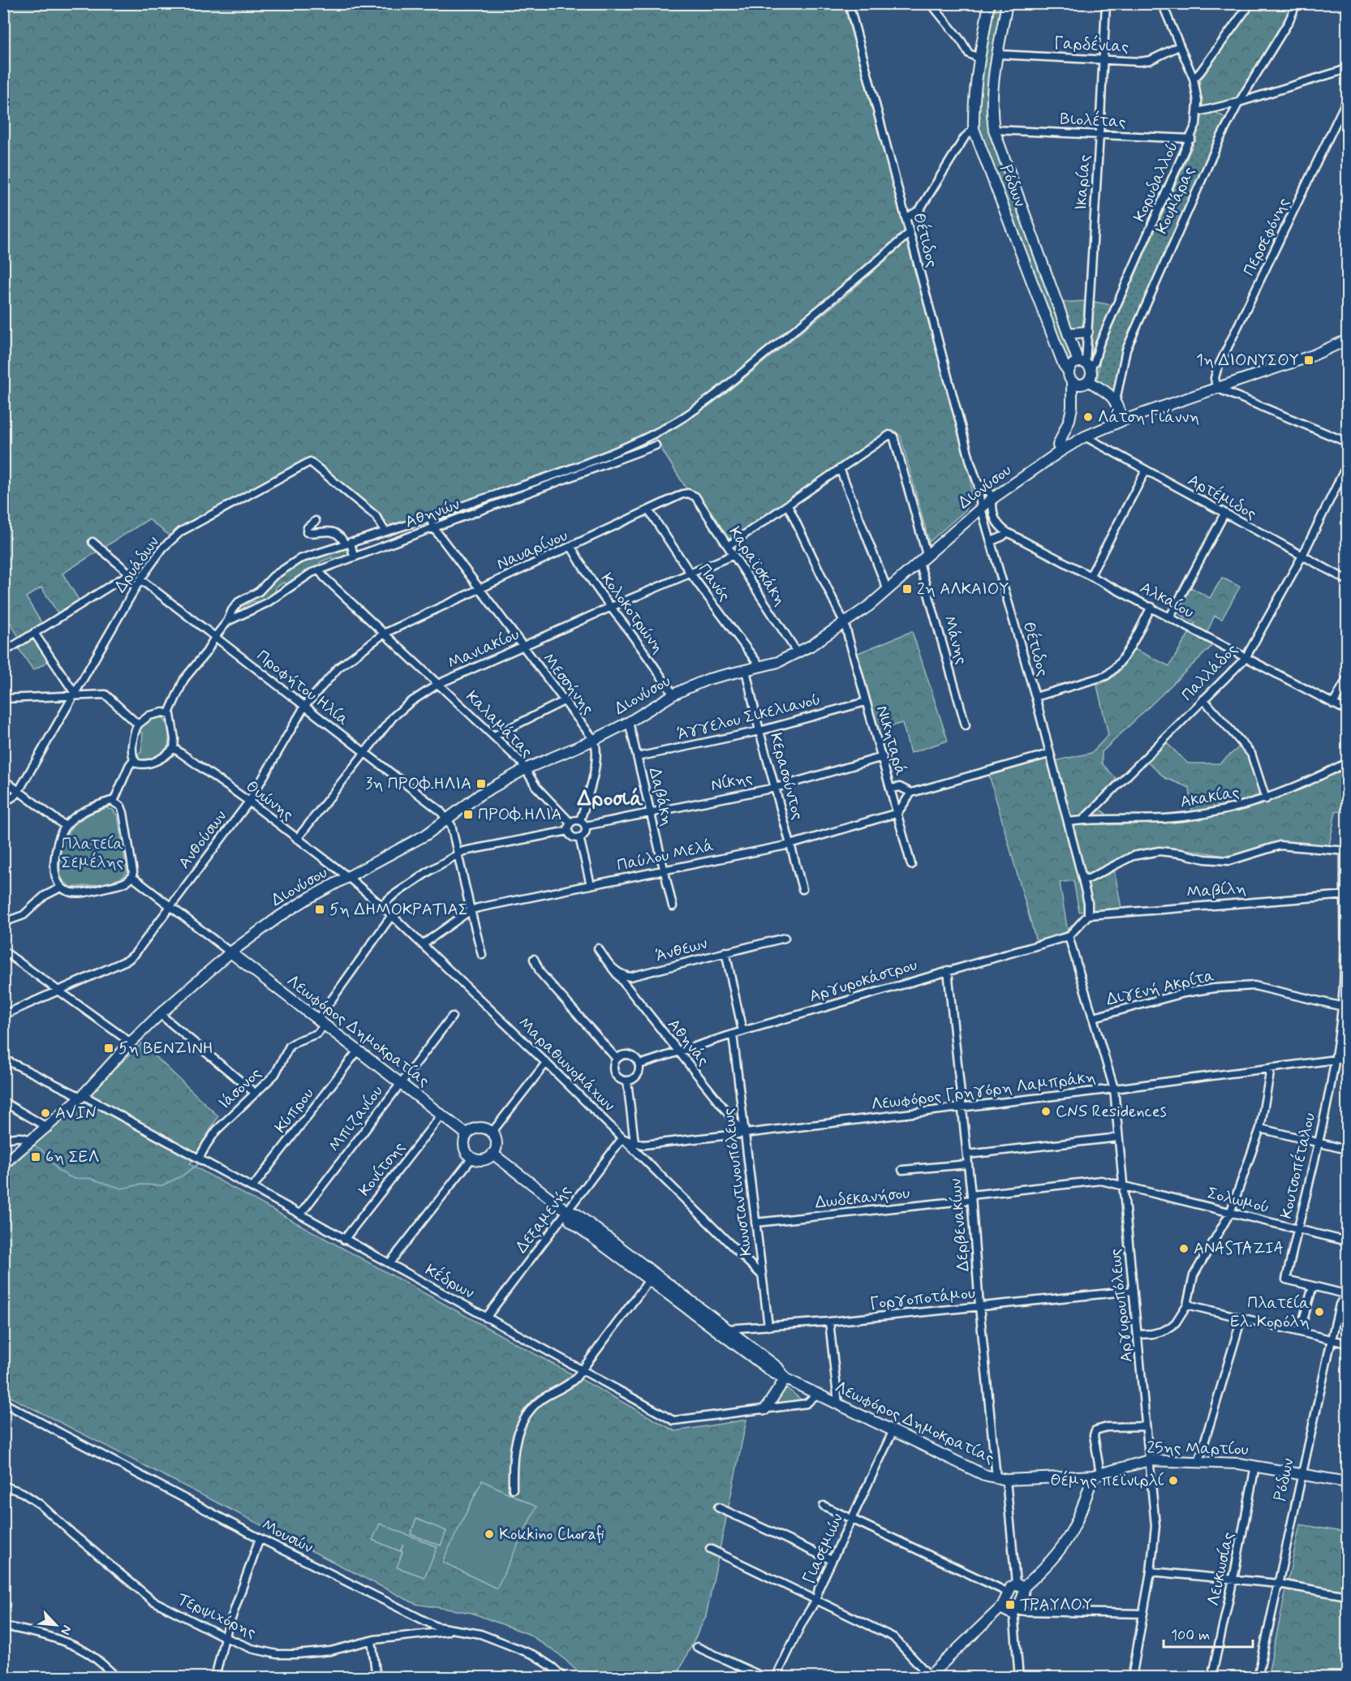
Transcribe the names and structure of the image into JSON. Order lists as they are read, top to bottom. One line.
{"streets":{"street":["Γαρδένιας","Βιολέτας","Κορυδαλλού","Ικαρίας","Ρόδων","Κουμάρας","Περσεφόνης","Θέτιδος","Διονύσου","Αρτέμιδος","Αθηνών","Ναυαρίνου","Δρυάδων","Καραϊσκάκη","Πανός","Αλκαίου","Κολοκοτρώνη","Μάνης","Μανιακίου","Παλλάδος","Μεσσήνης","Προφήτου Ηλία","Άγγελου Σικελιανού","Καλαμάτας","Νικηταρά","Κερασούντος","Νίκης","Δαβάκη","Ακακίας","Θυώνης","Ανθούσων","Παύλου Μελά","Μαβίλη","Άνθεων","Αργυροκάστρου","Διγενή Ακρίτα","Λεωφόρος Δημοκρατίας","Αθηνάς","Μαραθωνομάχων","Ιάσονος","Λεωφόρος Γρηγόρη Λαμπράκη","Κύπρου","Μπιζανίου","Κουτσοπέταλου","Κονίτσης","Κωνσταντινουπόλεως","Δωδεκανήσου","Σολωμού","Δεξαμενής","Δερβενακίων","Κέδρων","Γοργοποτάμου","Αργυρουπόλεως","25ης Μαρτίου","Μουσών","Γιασεμιών","Λευκωσίας","Τερψιχόρης"]},"crossings":[["Γαρδένιας","Κορυδαλλού"],["Γαρδένιας","Ικαρίας"],["Γαρδένιας","Ρόδων"],["Βιολέτας","Κορυδαλλού"],["Βιολέτας","Ικαρίας"],["Βιολέτας","Ρόδων"],["Κορυδαλλού","Ικαρίας"],["Κορυδαλλού","Ρόδων"],["Ικαρίας","Ρόδων"],["Ρόδων","25ης Μαρτίου"],["Περσεφόνης","Διονύσου"],["Θέτιδος","Διονύσου"],["Θέτιδος","Αθηνών"],["Θέτιδος","Αλκαίου"],["Θέτιδος","Ακακίας"],["Θέτιδος","Μαβίλη"],["Διονύσου","Αρτέμιδος"],["Διονύσου","Καραϊσκάκη"],["Διονύσου","Πανός"],["Διονύσου","Αλκαίου"],["Διονύσου","Κολοκοτρώνη"],["Διονύσου","Μάνης"],["Διονύσου","Μεσσήνης"],["Διονύσου","Προφήτου Ηλία"],["Διονύσου","Καλαμάτας"],["Διονύσου","Νικηταρά"],["Διονύσου","Κερασούντος"],["Διονύσου","Δαβάκη"],["Διονύσου","Θυώνης"],["Διονύσου","Λεωφόρος Δημοκρατίας"],["Διονύσου","Μαραθωνομάχων"],["Διονύσου","Κέδρων"],["Αρτέμιδος","Παλλάδος"],["Αθηνών","Δρυάδων"],["Αθηνών","Μεσσήνης"],["Αθηνών","Προφήτου Ηλία"],["Αθηνών","Καλαμάτας"],["Αθηνών","Θυώνης"],["Ναυαρίνου","Καραϊσκάκη"],["Ναυαρίνου","Πανός"],["Ναυαρίνου","Κολοκοτρώνη"],["Ναυαρίνου","Μεσσήνης"],["Ναυαρίνου","Καλαμάτας"],["Ναυαρίνου","Ανθούσων"],["Δρυάδων","Προφήτου Ηλία"],["Καραϊσκάκη","Μανιακίου"],["Πανός","Μανιακίου"],["Αλκαίου","Παλλάδος"],["Κολοκοτρώνη","Μανιακίου"],["Μανιακίου","Μεσσήνης"],["Μανιακίου","Προφήτου Ηλία"],["Μανιακίου","Καλαμάτας"],["Μανιακίου","Θυώνης"],["Παλλάδος","Ακακίας"],["Προφήτου Ηλία","Ανθούσων"],["Άγγελου Σικελιανού","Νικηταρά"],["Άγγελου Σικελιανού","Κερασούντος"],["Άγγελου Σικελιανού","Δαβάκη"],["Καλαμάτας","Νίκης"],["Καλαμάτας","Ανθούσων"],["Νικηταρά","Νίκης"],["Νικηταρά","Παύλου Μελά"],["Κερασούντος","Νίκης"],["Κερασούντος","Παύλου Μελά"],["Νίκης","Δαβάκη"],["Δαβάκη","Παύλου Μελά"],["Θυώνης","Ανθούσων"],["Θυώνης","Μαραθωνομάχων"],["Παύλου Μελά","Μαραθωνομάχων"],["Μαβίλη","Κουτσοπέταλου"],["Άνθεων","Αθηνάς"],["Αργυροκάστρου","Αθηνάς"],["Αργυροκάστρου","Κωνσταντινουπόλεως"],["Αργυροκάστρου","Δερβενακίων"],["Αργυροκάστρου","Αργυρουπόλεως"],["Διγενή Ακρίτα","Κουτσοπέταλου"],["Διγενή Ακρίτα","Αργυρουπόλεως"],["Λεωφόρος Δημοκρατίας","Ιάσονος"],["Λεωφόρος Δημοκρατίας","Κύπρου"],["Λεωφόρος Δημοκρατίας","Μπιζανίου"],["Λεωφόρος Δημοκρατίας","Κονίτσης"],["Λεωφόρος Δημοκρατίας","Δεξαμενής"],["Λεωφόρος Δημοκρατίας","Δερβενακίων"],["Λεωφόρος Δημοκρατίας","Κέδρων"],["Λεωφόρος Δημοκρατίας","Γοργοποτάμου"],["Λεωφόρος Δημοκρατίας","25ης Μαρτίου"],["Λεωφόρος Δημοκρατίας","Γιασεμιών"],["Αθηνάς","Λεωφόρος Γρηγόρη Λαμπράκη"],["Αθηνάς","Κωνσταντινουπόλεως"],["Μαραθωνομάχων","Ιάσονος"],["Μαραθωνομάχων","Λεωφόρος Γρηγόρη Λαμπράκη"],["Μαραθωνομάχων","Κωνσταντινουπόλεως"],["Μαραθωνομάχων","Δεξαμενής"],["Ιάσονος","Κέδρων"],["Λεωφόρος Γρηγόρη Λαμπράκη","Κουτσοπέταλου"],["Λεωφόρος Γρηγόρη Λαμπράκη","Κωνσταντινουπόλεως"],["Λεωφόρος Γρηγόρη Λαμπράκη","Δεξαμενής"],["Λεωφόρος Γρηγόρη Λαμπράκη","Δερβενακίων"],["Λεωφόρος Γρηγόρη Λαμπράκη","Αργυρουπόλεως"],["Κύπρου","Κέδρων"],["Μπιζανίου","Κέδρων"],["Κουτσοπέταλου","Σολωμού"],["Κονίτσης","Κέδρων"],["Κωνσταντινουπόλεως","Δωδεκανήσου"],["Κωνσταντινουπόλεως","Γοργοποτάμου"],["Δωδεκανήσου","Σολωμού"],["Δωδεκανήσου","Δερβενακίων"],["Δωδεκανήσου","Αργυρουπόλεως"],["Σολωμού","Αργυρουπόλεως"],["Δεξαμενής","Κέδρων"],["Δερβενακίων","Γοργοποτάμου"],["Γοργοποτάμου","Αργυρουπόλεως"],["Αργυρουπόλεως","25ης Μαρτίου"],["25ης Μαρτίου","Λευκωσίας"],["Μουσών","Τερψιχόρης"]],"districts":["Δροσιά"],"parks":["Πλατεία Σεμέλης"],"places":{"transit":["1η ΔΙΟΝΥΣΟΥ","2η ΑΛΚΑΙΟΥ","3η ΠΡΟΦ.ΗΛΙΑ","ΠΡΟΦ.ΗΛΙΑ","5η ΔΗΜΟΚΡΑΤΙΑΣ","5η ΒΕΝΖΙΝΗ","6η ΣΕΛ","ΤΡΑΥΛΟΥ"],"other":["Λάτση Γιάννη","CNS Residences","AVIN","ANASTAZIA","Πλατεία Ελ. Κορόλη","Θέμης πεϊνιρλί","Kokkino Chorafi"]},"scale_bar":"100 m","north":"bottom right"}
